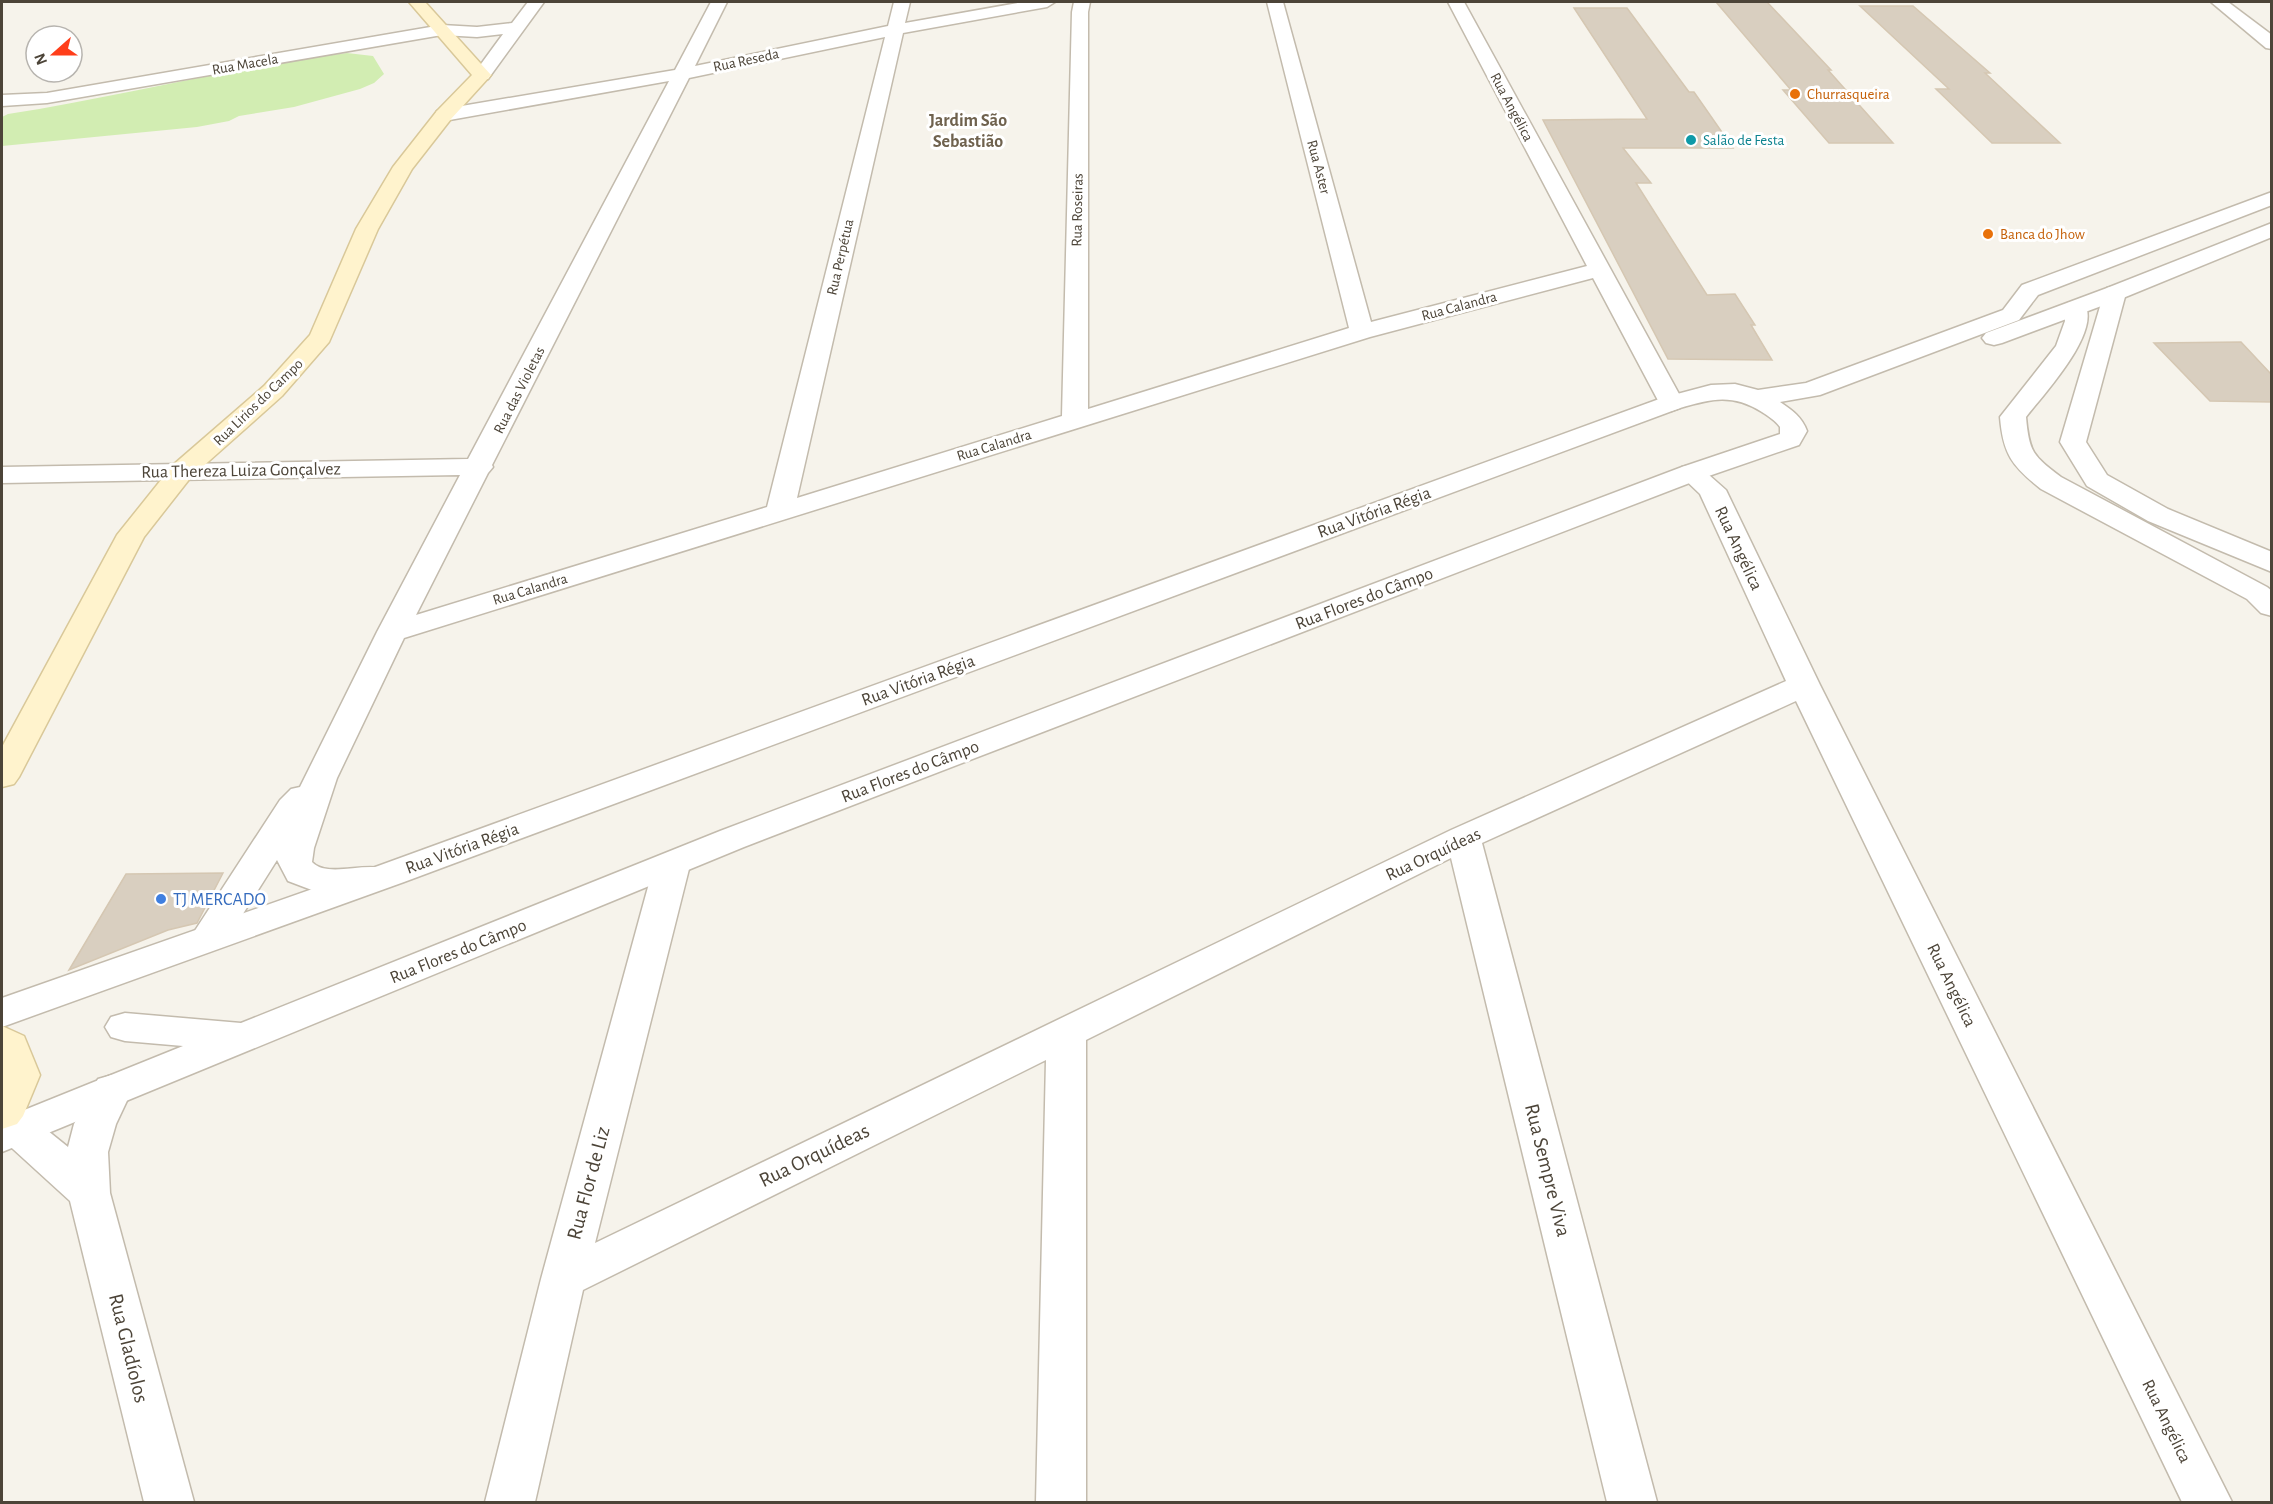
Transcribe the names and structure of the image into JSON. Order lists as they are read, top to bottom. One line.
{"streets":{"main road":["Rua Lirios do Campo"],"street":["Rua Reseda","Rua Macela","Rua Angélica","Rua Aster","Rua Roseiras","Rua Perpétua","Rua Calandra","Rua das Violetas","Rua Thereza Luiza Gonçalvez","Rua Vitória Régia","Rua Flores do Câmpo","Rua Orquídeas","Rua Sempre Viva","Rua Flor de Liz","Rua Gladíolos"]},"crossings":[["Rua Reseda","Rua Perpétua"],["Rua Reseda","Rua das Violetas"],["Rua Reseda","Rua Lirios do Campo"],["Rua Angélica","Rua Calandra"],["Rua Angélica","Rua Vitória Régia"],["Rua Angélica","Rua Flores do Câmpo"],["Rua Angélica","Rua Orquídeas"],["Rua Aster","Rua Calandra"],["Rua Roseiras","Rua Calandra"],["Rua Perpétua","Rua Calandra"],["Rua Calandra","Rua das Violetas"],["Rua das Violetas","Rua Thereza Luiza Gonçalvez"],["Rua das Violetas","Rua Vitória Régia"],["Rua Lirios do Campo","Rua Thereza Luiza Gonçalvez"],["Rua Vitória Régia","Rua Flores do Câmpo"],["Rua Flores do Câmpo","Rua Flor de Liz"],["Rua Flores do Câmpo","Rua Gladíolos"],["Rua Orquídeas","Rua Sempre Viva"],["Rua Orquídeas","Rua Flor de Liz"]],"districts":["Jardim São Sebastião"],"places":["Churrasqueira","Salão de Festa","Banca do Jhow","TJ MERCADO"],"north":"left"}
